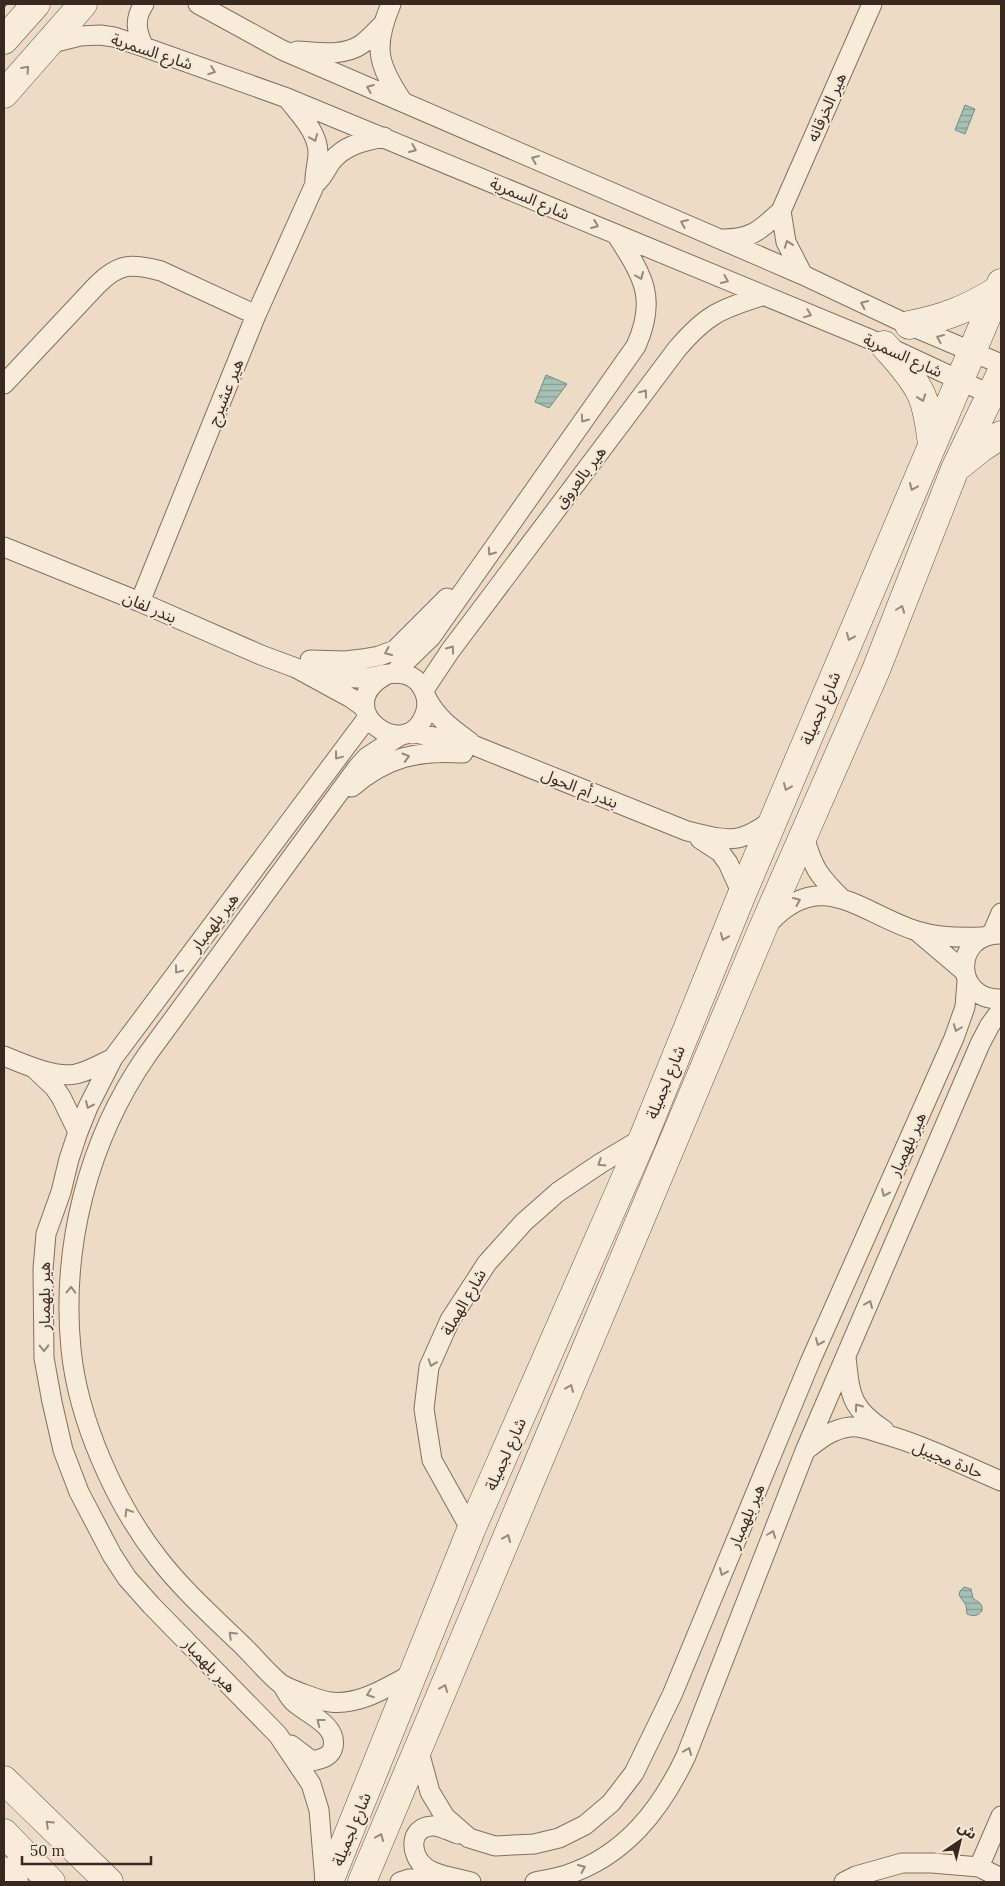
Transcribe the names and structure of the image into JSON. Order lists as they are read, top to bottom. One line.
{"streets":{"street":["شارع السمرية","هير الخرقانه","هير عشيرج","هير بالعروق","بندر لفان","شارع لجميلة","بندر أم الحول","هير بلهمبار","شارع الهملة","حادة مجيبل"]},"crossings":[["شارع السمرية","هير الخرقانه"],["شارع السمرية","هير عشيرج"],["شارع السمرية","هير بالعروق"],["شارع السمرية","شارع لجميلة"],["هير عشيرج","بندر لفان"],["هير بالعروق","بندر لفان"],["هير بالعروق","بندر أم الحول"],["هير بالعروق","هير بلهمبار"],["بندر لفان","بندر أم الحول"],["بندر لفان","هير بلهمبار"],["شارع لجميلة","بندر أم الحول"],["شارع لجميلة","هير بلهمبار"],["شارع لجميلة","شارع الهملة"],["بندر أم الحول","هير بلهمبار"],["هير بلهمبار","حادة مجيبل"]],"one_way":["شارع الهملة"],"scale_bar":"50 m","north":"top right"}
